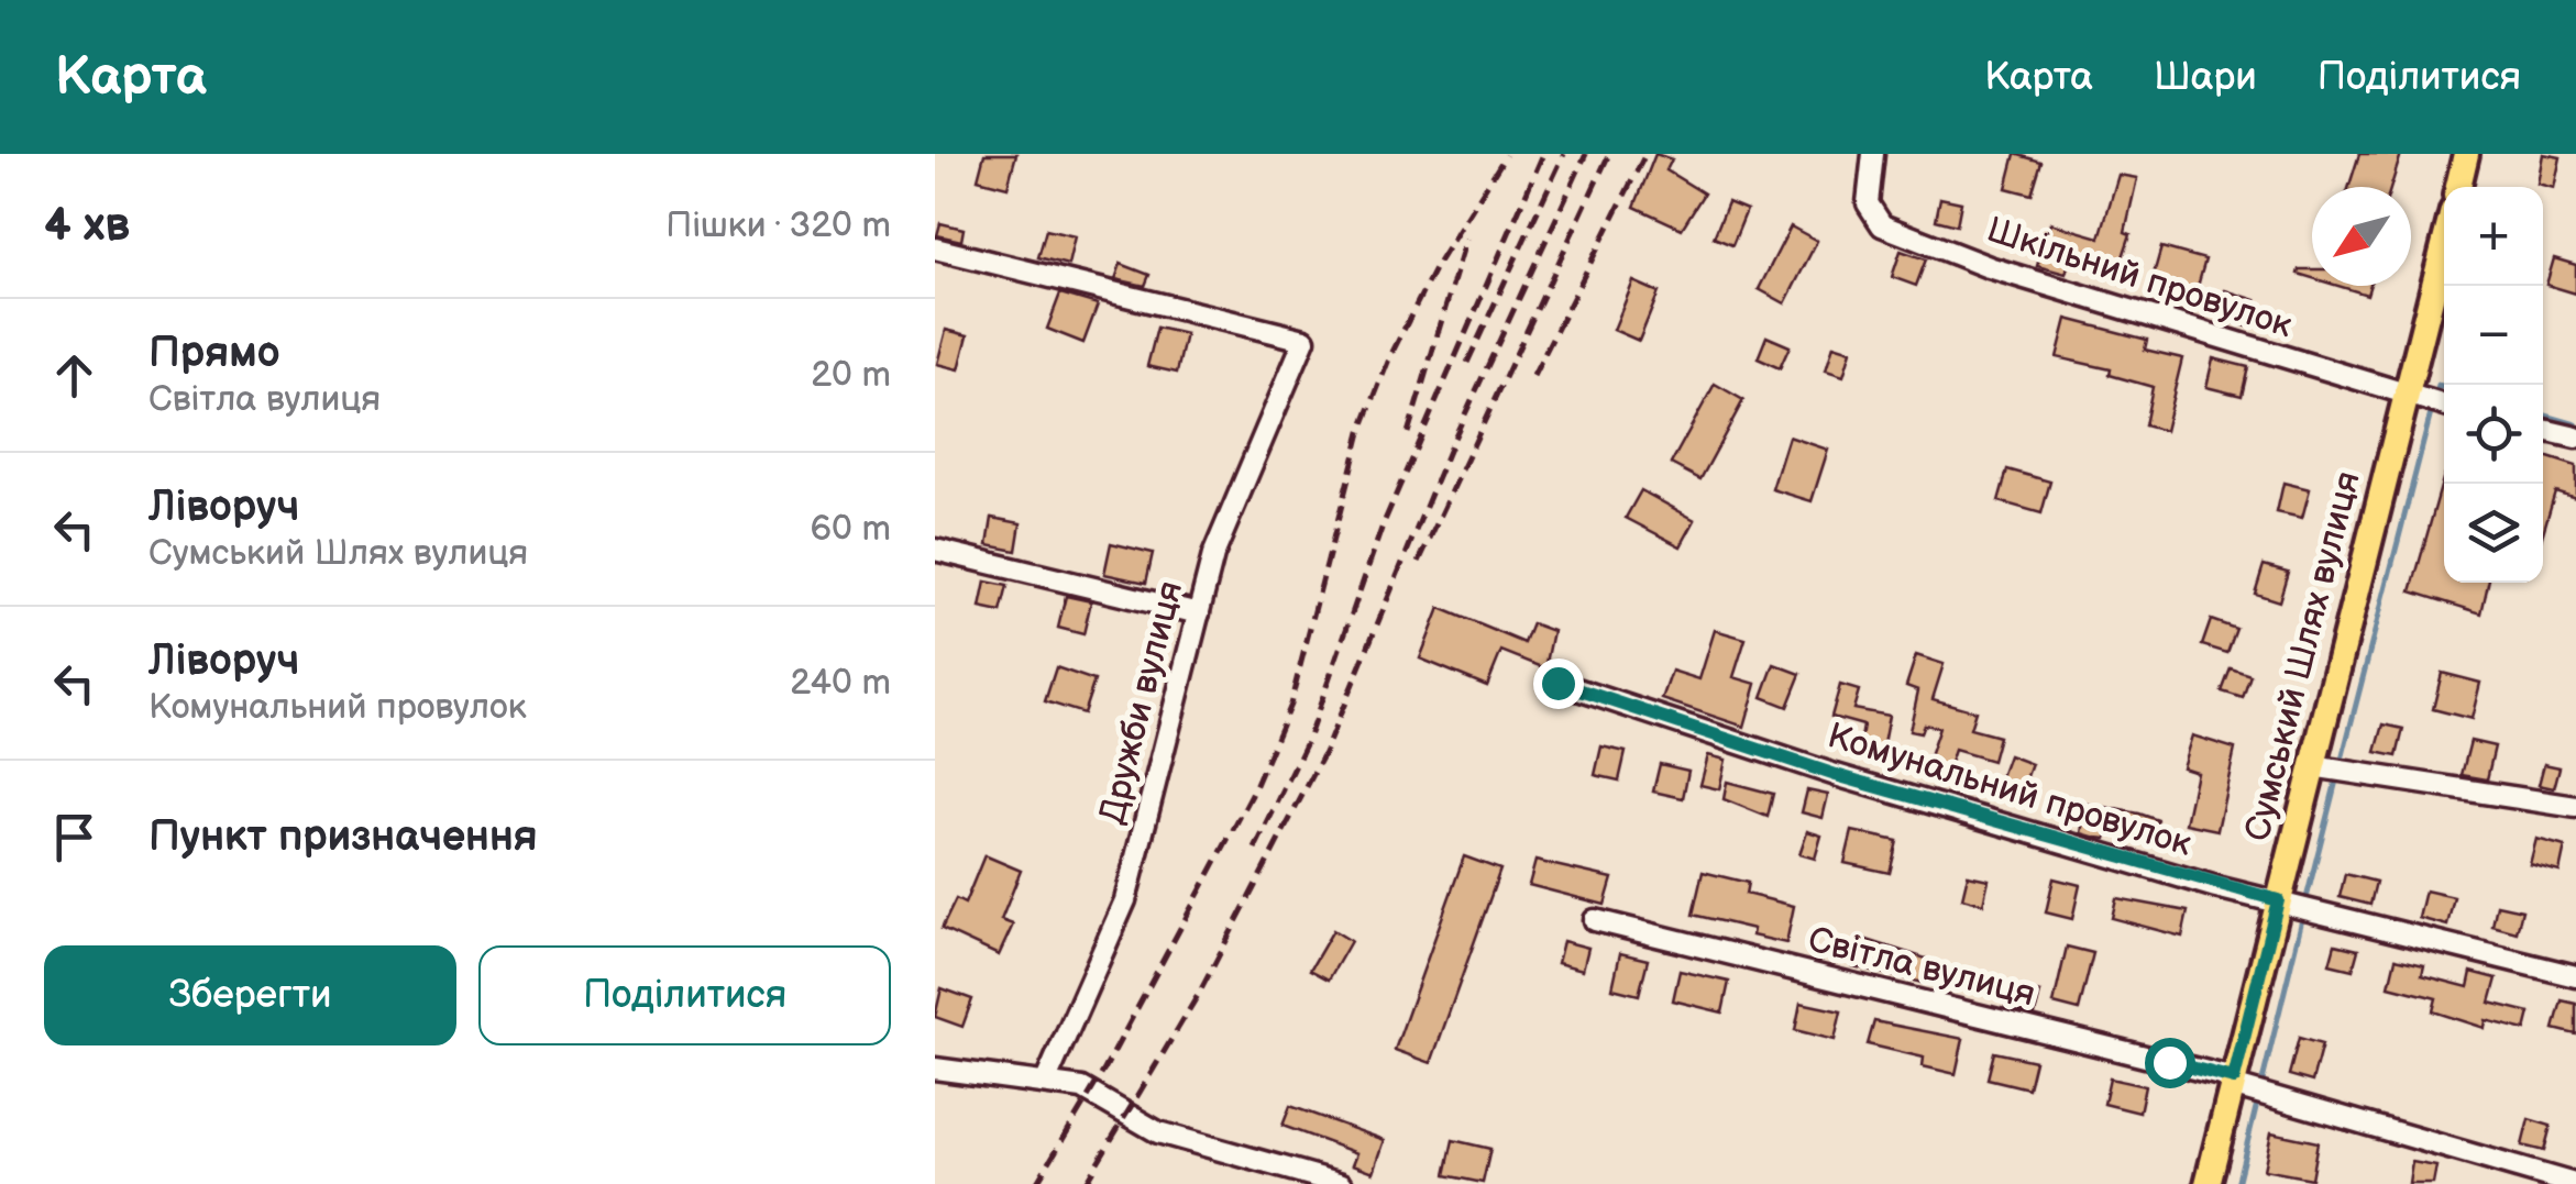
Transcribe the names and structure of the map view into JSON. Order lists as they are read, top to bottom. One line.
{"streets":{"main road":["Сумський Шлях вулиця"],"street":["Шкільний провулок","Дружби вулиця","Комунальний провулок","Світла вулиця"]},"crossings":[["Шкільний провулок","Сумський Шлях вулиця"],["Сумський Шлях вулиця","Комунальний провулок"],["Сумський Шлях вулиця","Світла вулиця"]],"north":"bottom left","page":{"header":"Карта","nav":["Карта","Шари","Поділитися"],"heading":["4 хв","Пішки · 320 m"],"map_buttons":["+","−"],"list":[["Прямо","Світла вулиця","20 m"],["Ліворуч","Сумський Шлях вулиця","60 m"],["Ліворуч","Комунальний провулок","240 m"],"Пункт призначення"],"buttons":["Зберегти","Поділитися"]}}
